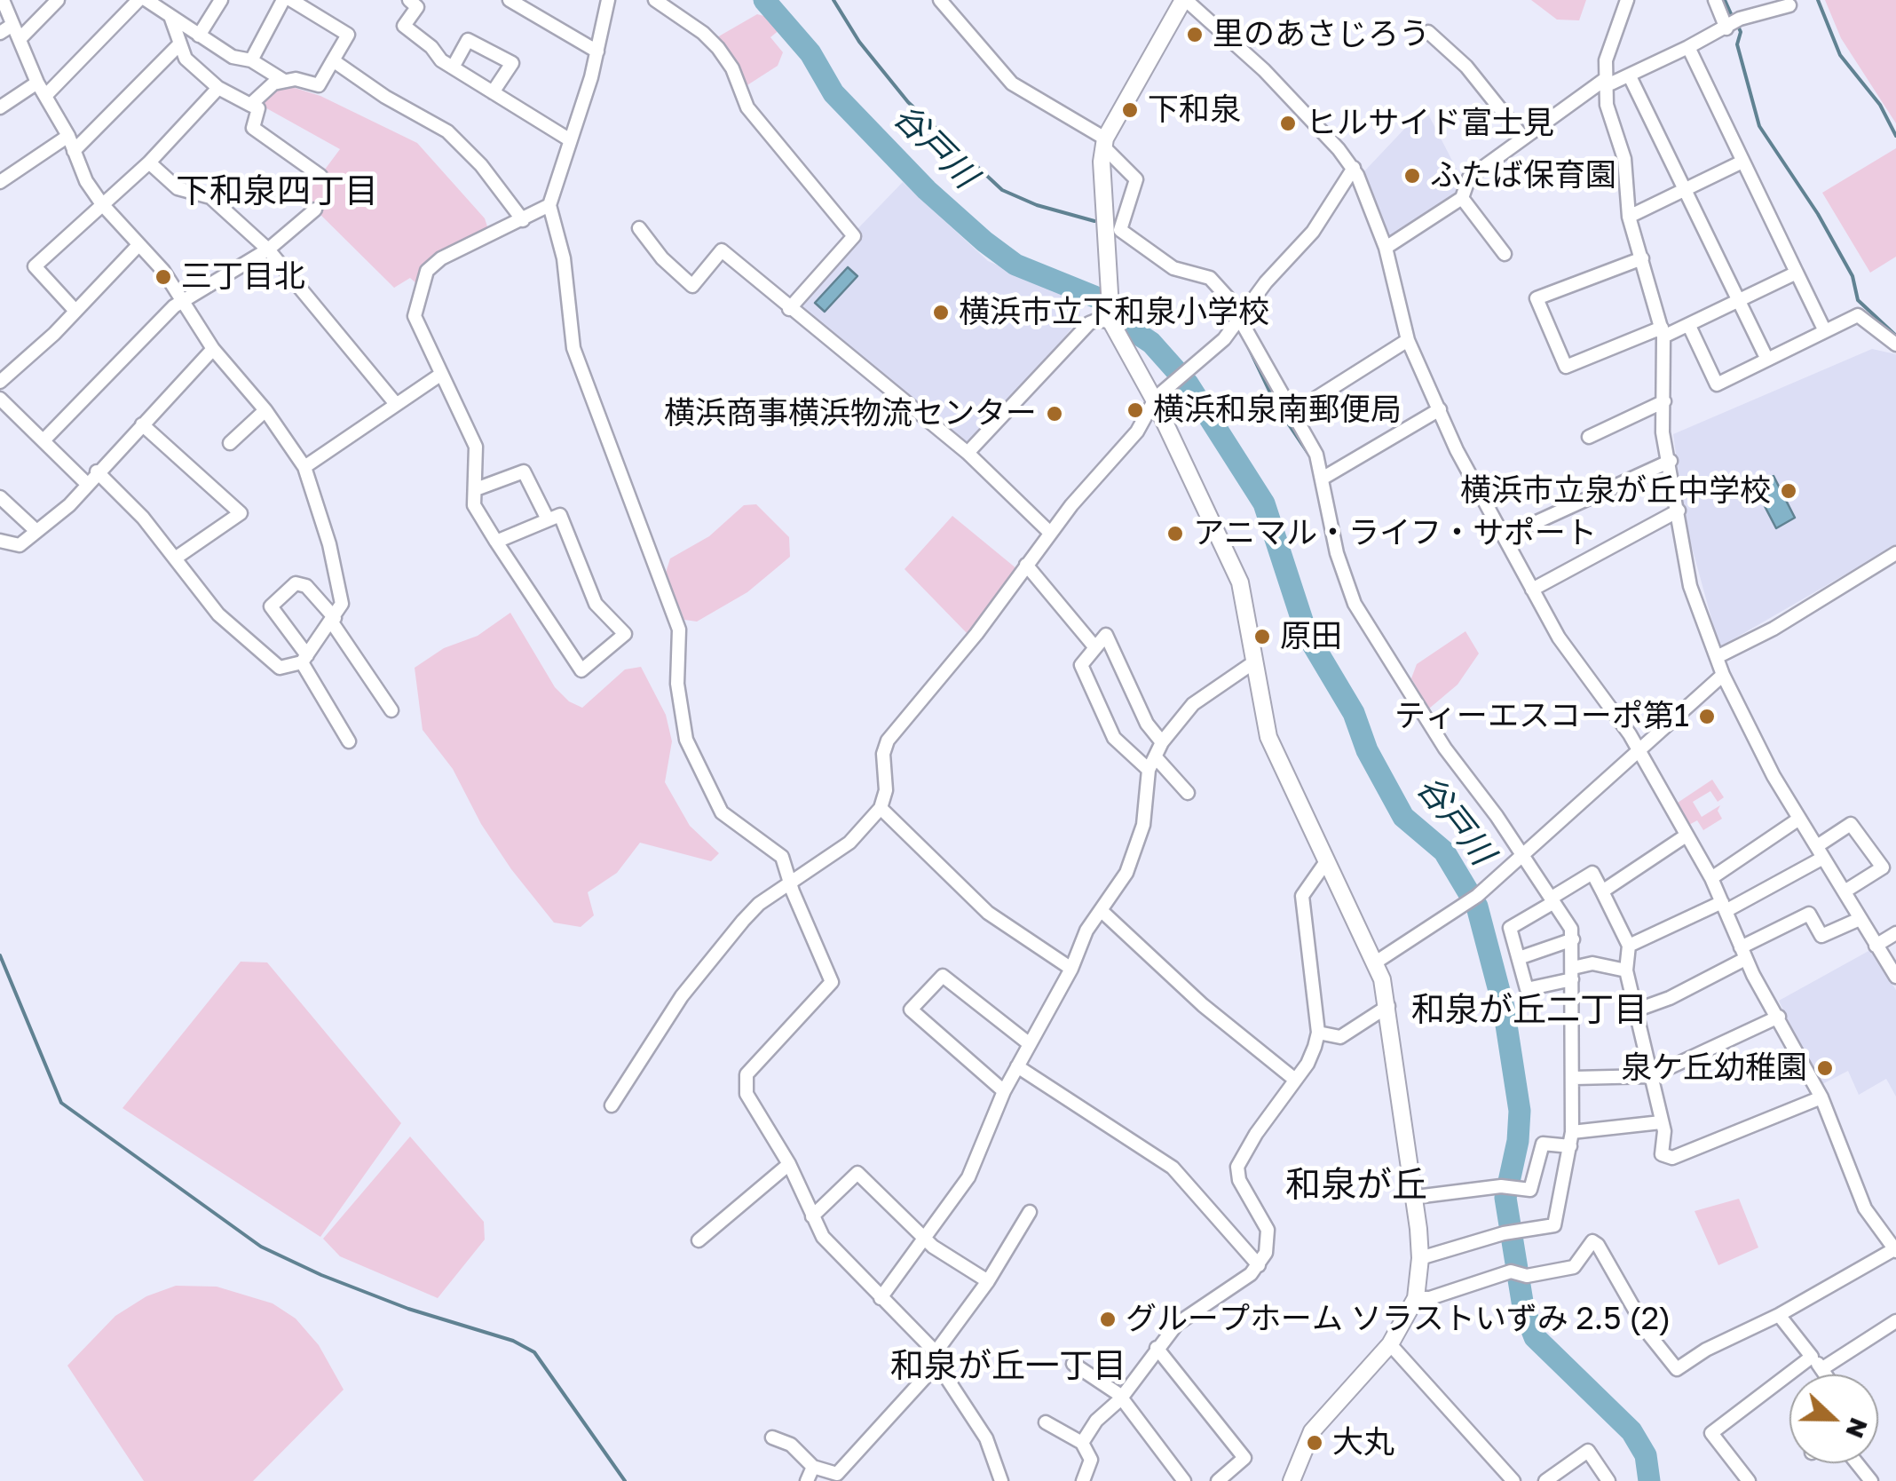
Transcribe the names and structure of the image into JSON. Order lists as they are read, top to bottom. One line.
{"districts":["下和泉四丁目","和泉が丘二丁目","和泉が丘","和泉が丘一丁目"],"water":["谷戸川"],"places":["里のあさじろう","下和泉","ヒルサイド富士見","ふたば保育園","三丁目北","横浜市立下和泉小学校","横浜和泉南郵便局","横浜商事横浜物流センター","横浜市立泉が丘中学校","アニマル・ライフ・サポート","原田","ティーエスコーポ第1","泉ケ丘幼稚園","グループホーム ソラストいずみ 2.5 (2)","大丸"],"north":"right"}
